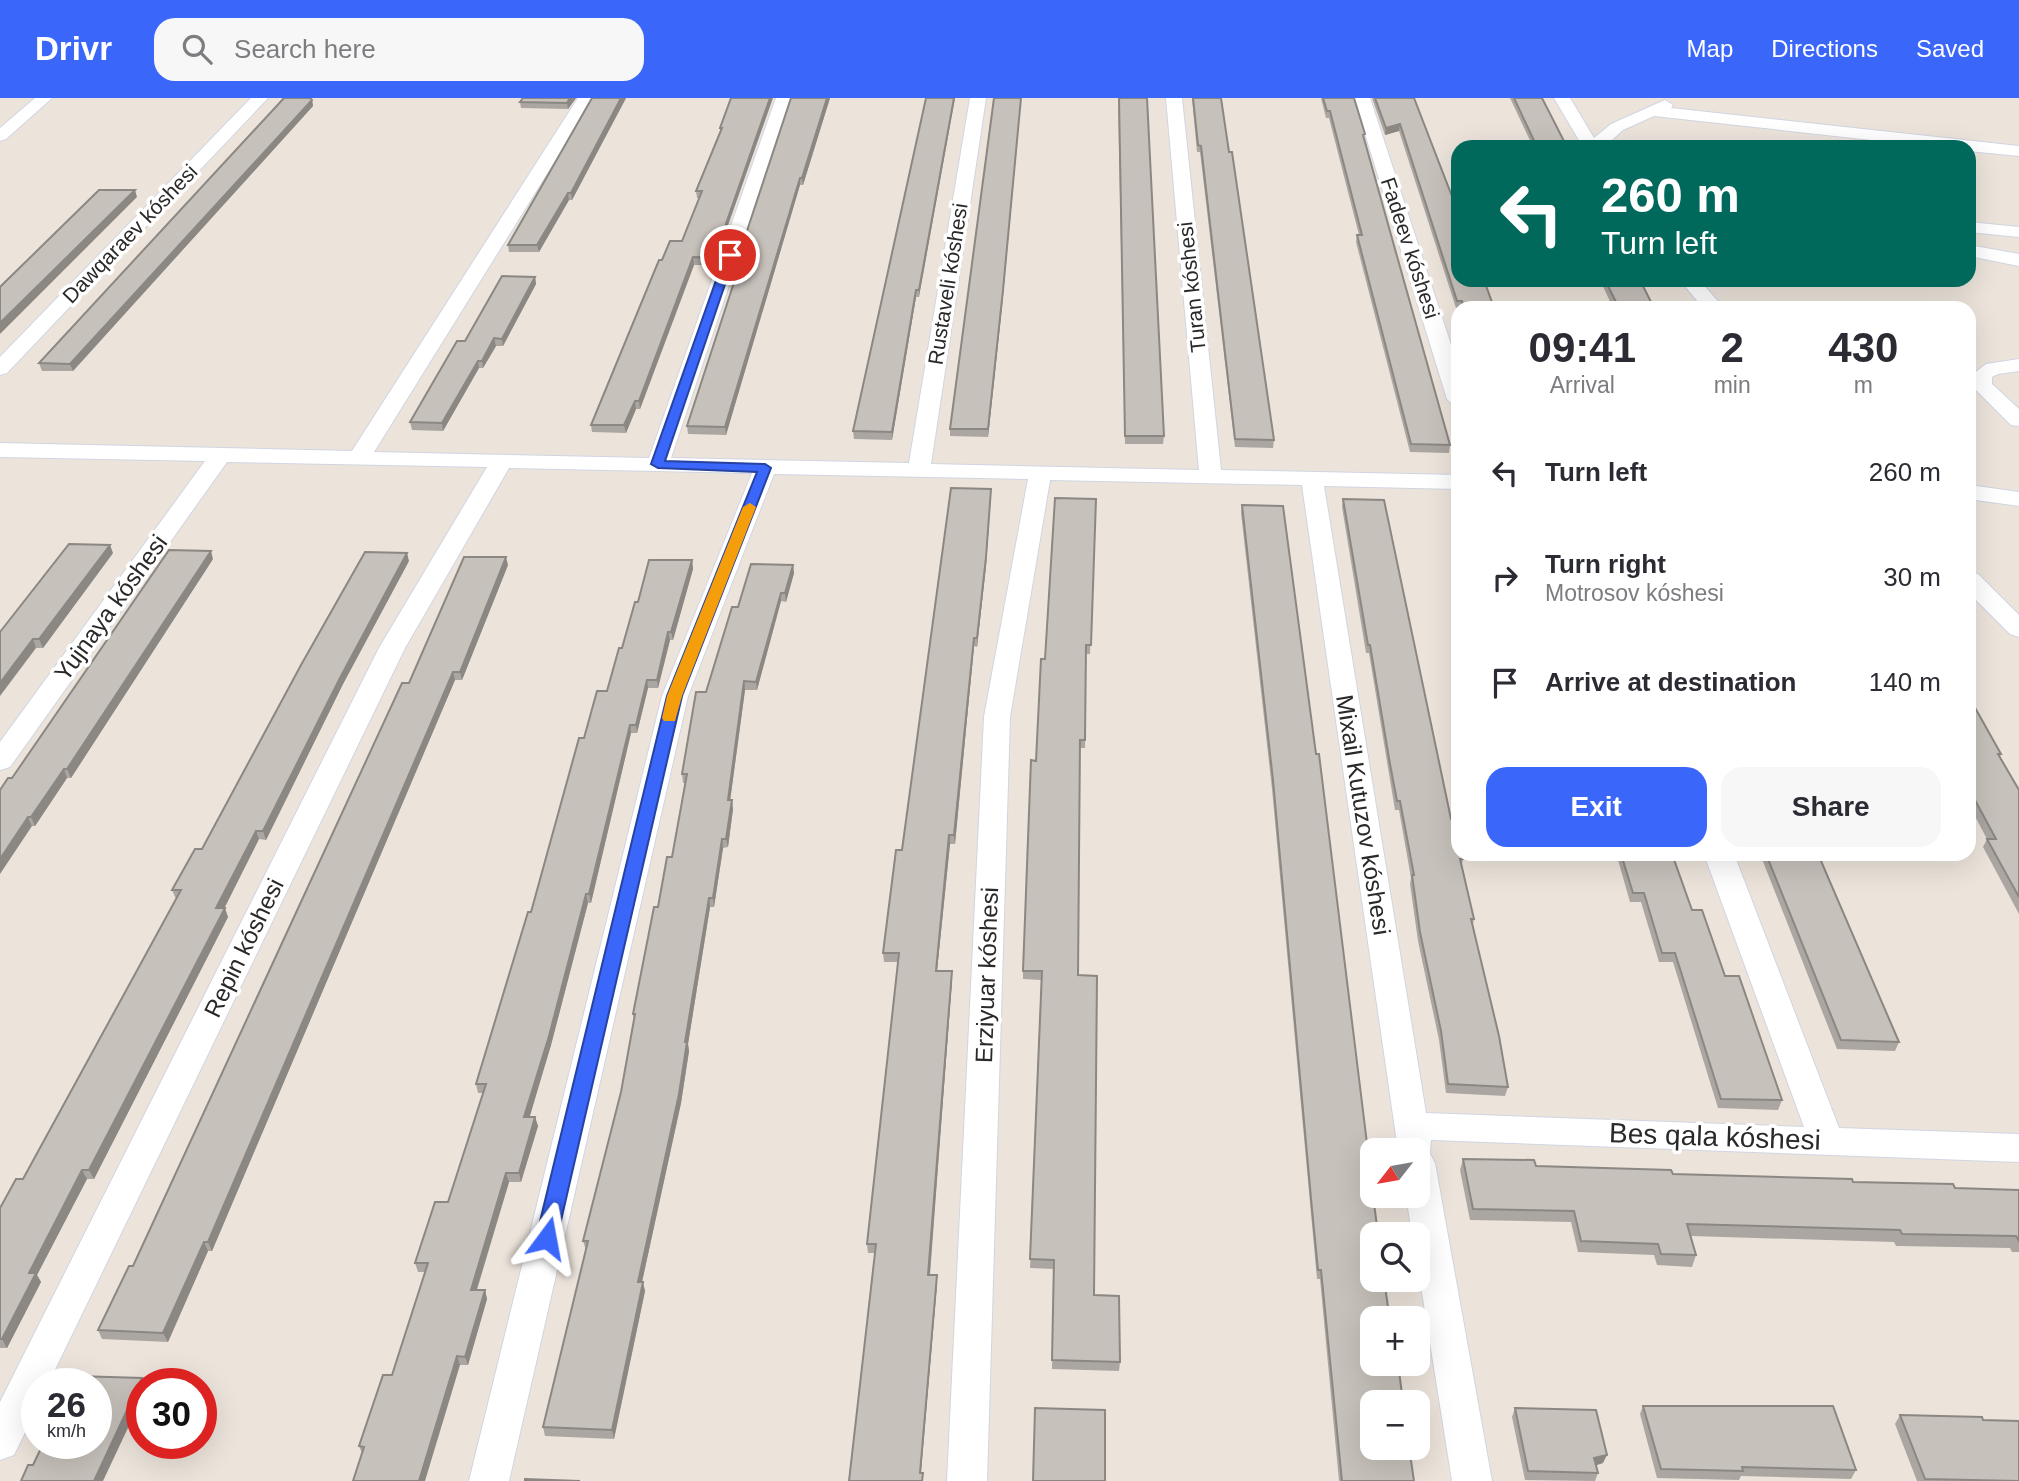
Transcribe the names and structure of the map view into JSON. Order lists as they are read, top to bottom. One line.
{"streets":{"street":["Dawqaraev kóshesi","Fadeev kóshesi","Rustaveli kóshesi","Turan kóshesi","Yujnaya kóshesi","Mixail Kutuzov kóshesi","Repin kóshesi","Erziyuar kóshesi","Bes qala kóshesi"]},"north":"bottom left","page":{"header":"Drivr","search":"Search here","nav":["Map","Directions","Saved"],"turn":["260 m","Turn left"],"eta":["09:41","Arrival","2","min","430","m"],"list":[{"name":"Turn left","value":"260 m"},{"name":"Turn right","note":"Motrosov kóshesi","value":"30 m"},{"name":"Arrive at destination","value":"140 m"}],"buttons":["Exit","Share"],"map_buttons":["+","−"],"speed":"26 km/h","limit":"30"}}
